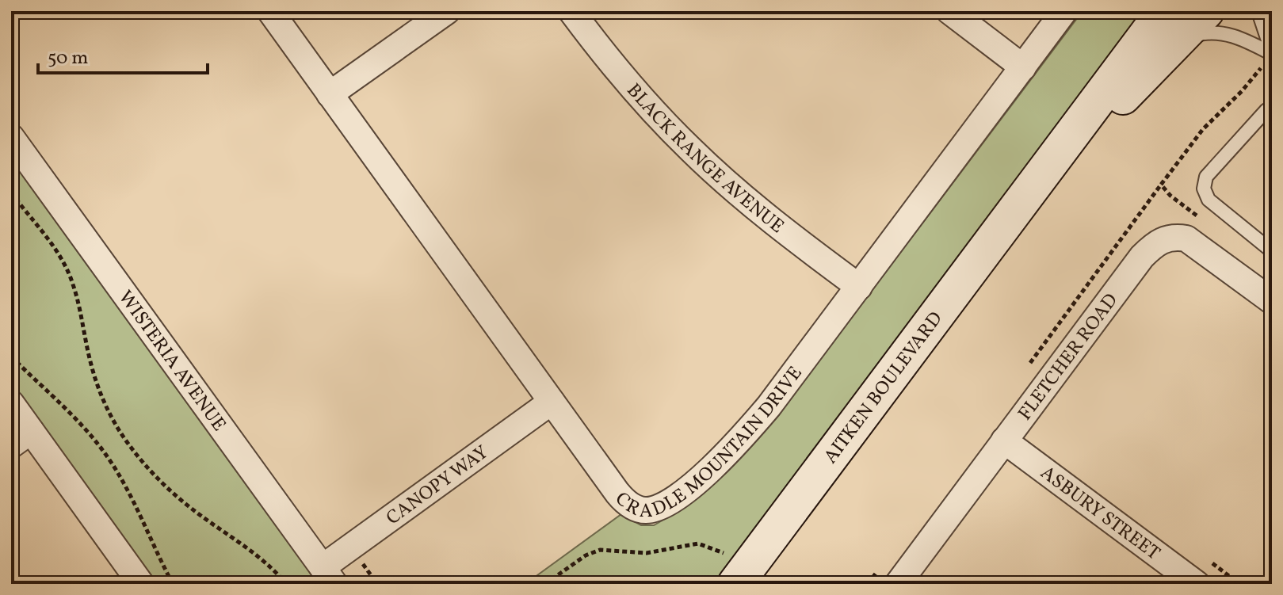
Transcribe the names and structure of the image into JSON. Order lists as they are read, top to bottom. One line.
{"streets":{"main road":["AITKEN BOULEVARD"],"street":["BLACK RANGE AVENUE","FLETCHER ROAD","WISTERIA AVENUE","CRADLE MOUNTAIN DRIVE","CANOPY WAY","ASBURY STREET"]},"crossings":[["BLACK RANGE AVENUE","CRADLE MOUNTAIN DRIVE"],["FLETCHER ROAD","ASBURY STREET"],["WISTERIA AVENUE","CANOPY WAY"],["CRADLE MOUNTAIN DRIVE","CANOPY WAY"]],"scale_bar":"50 m"}
